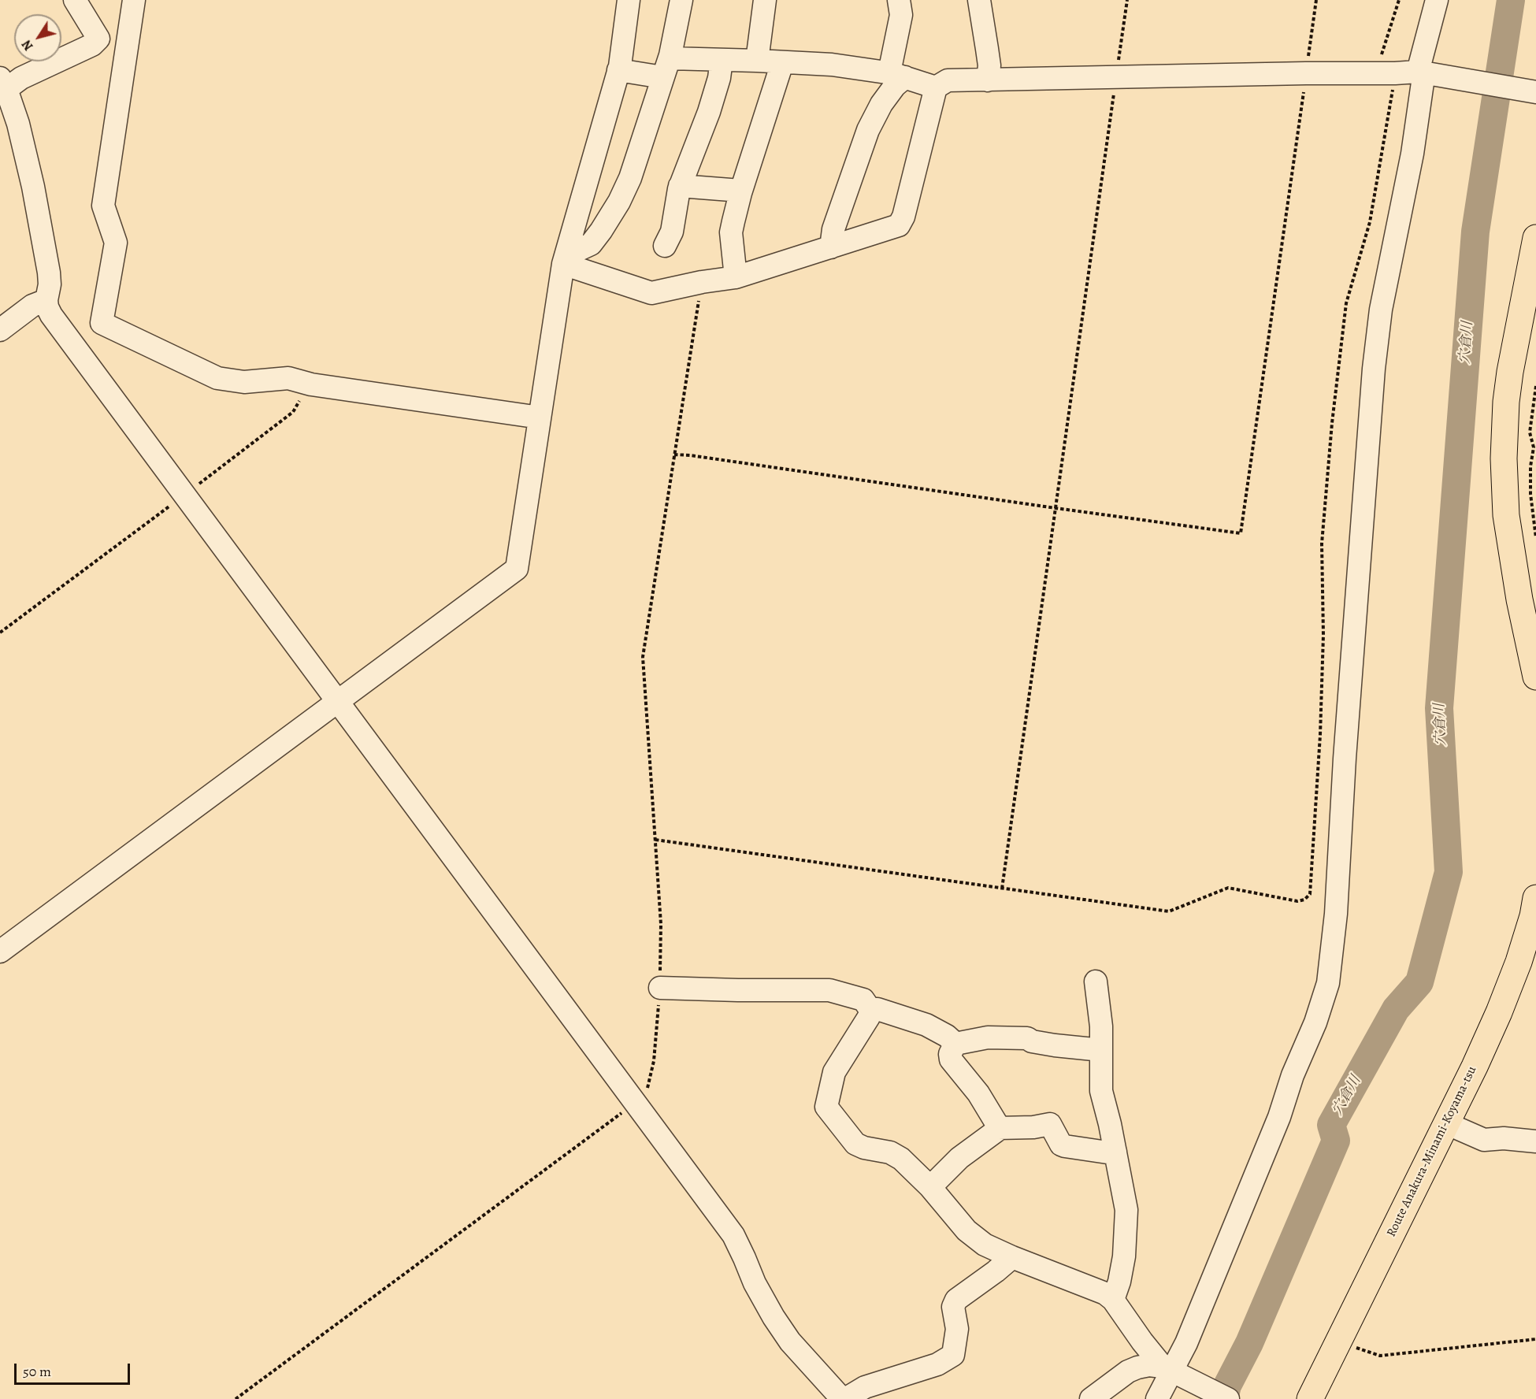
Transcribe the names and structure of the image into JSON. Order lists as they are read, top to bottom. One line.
{"streets":{"main road":["Route Anakura-Minami-Koyama-tsu"]},"water":["穴倉川"],"scale_bar":"50 m","north":"bottom left"}
